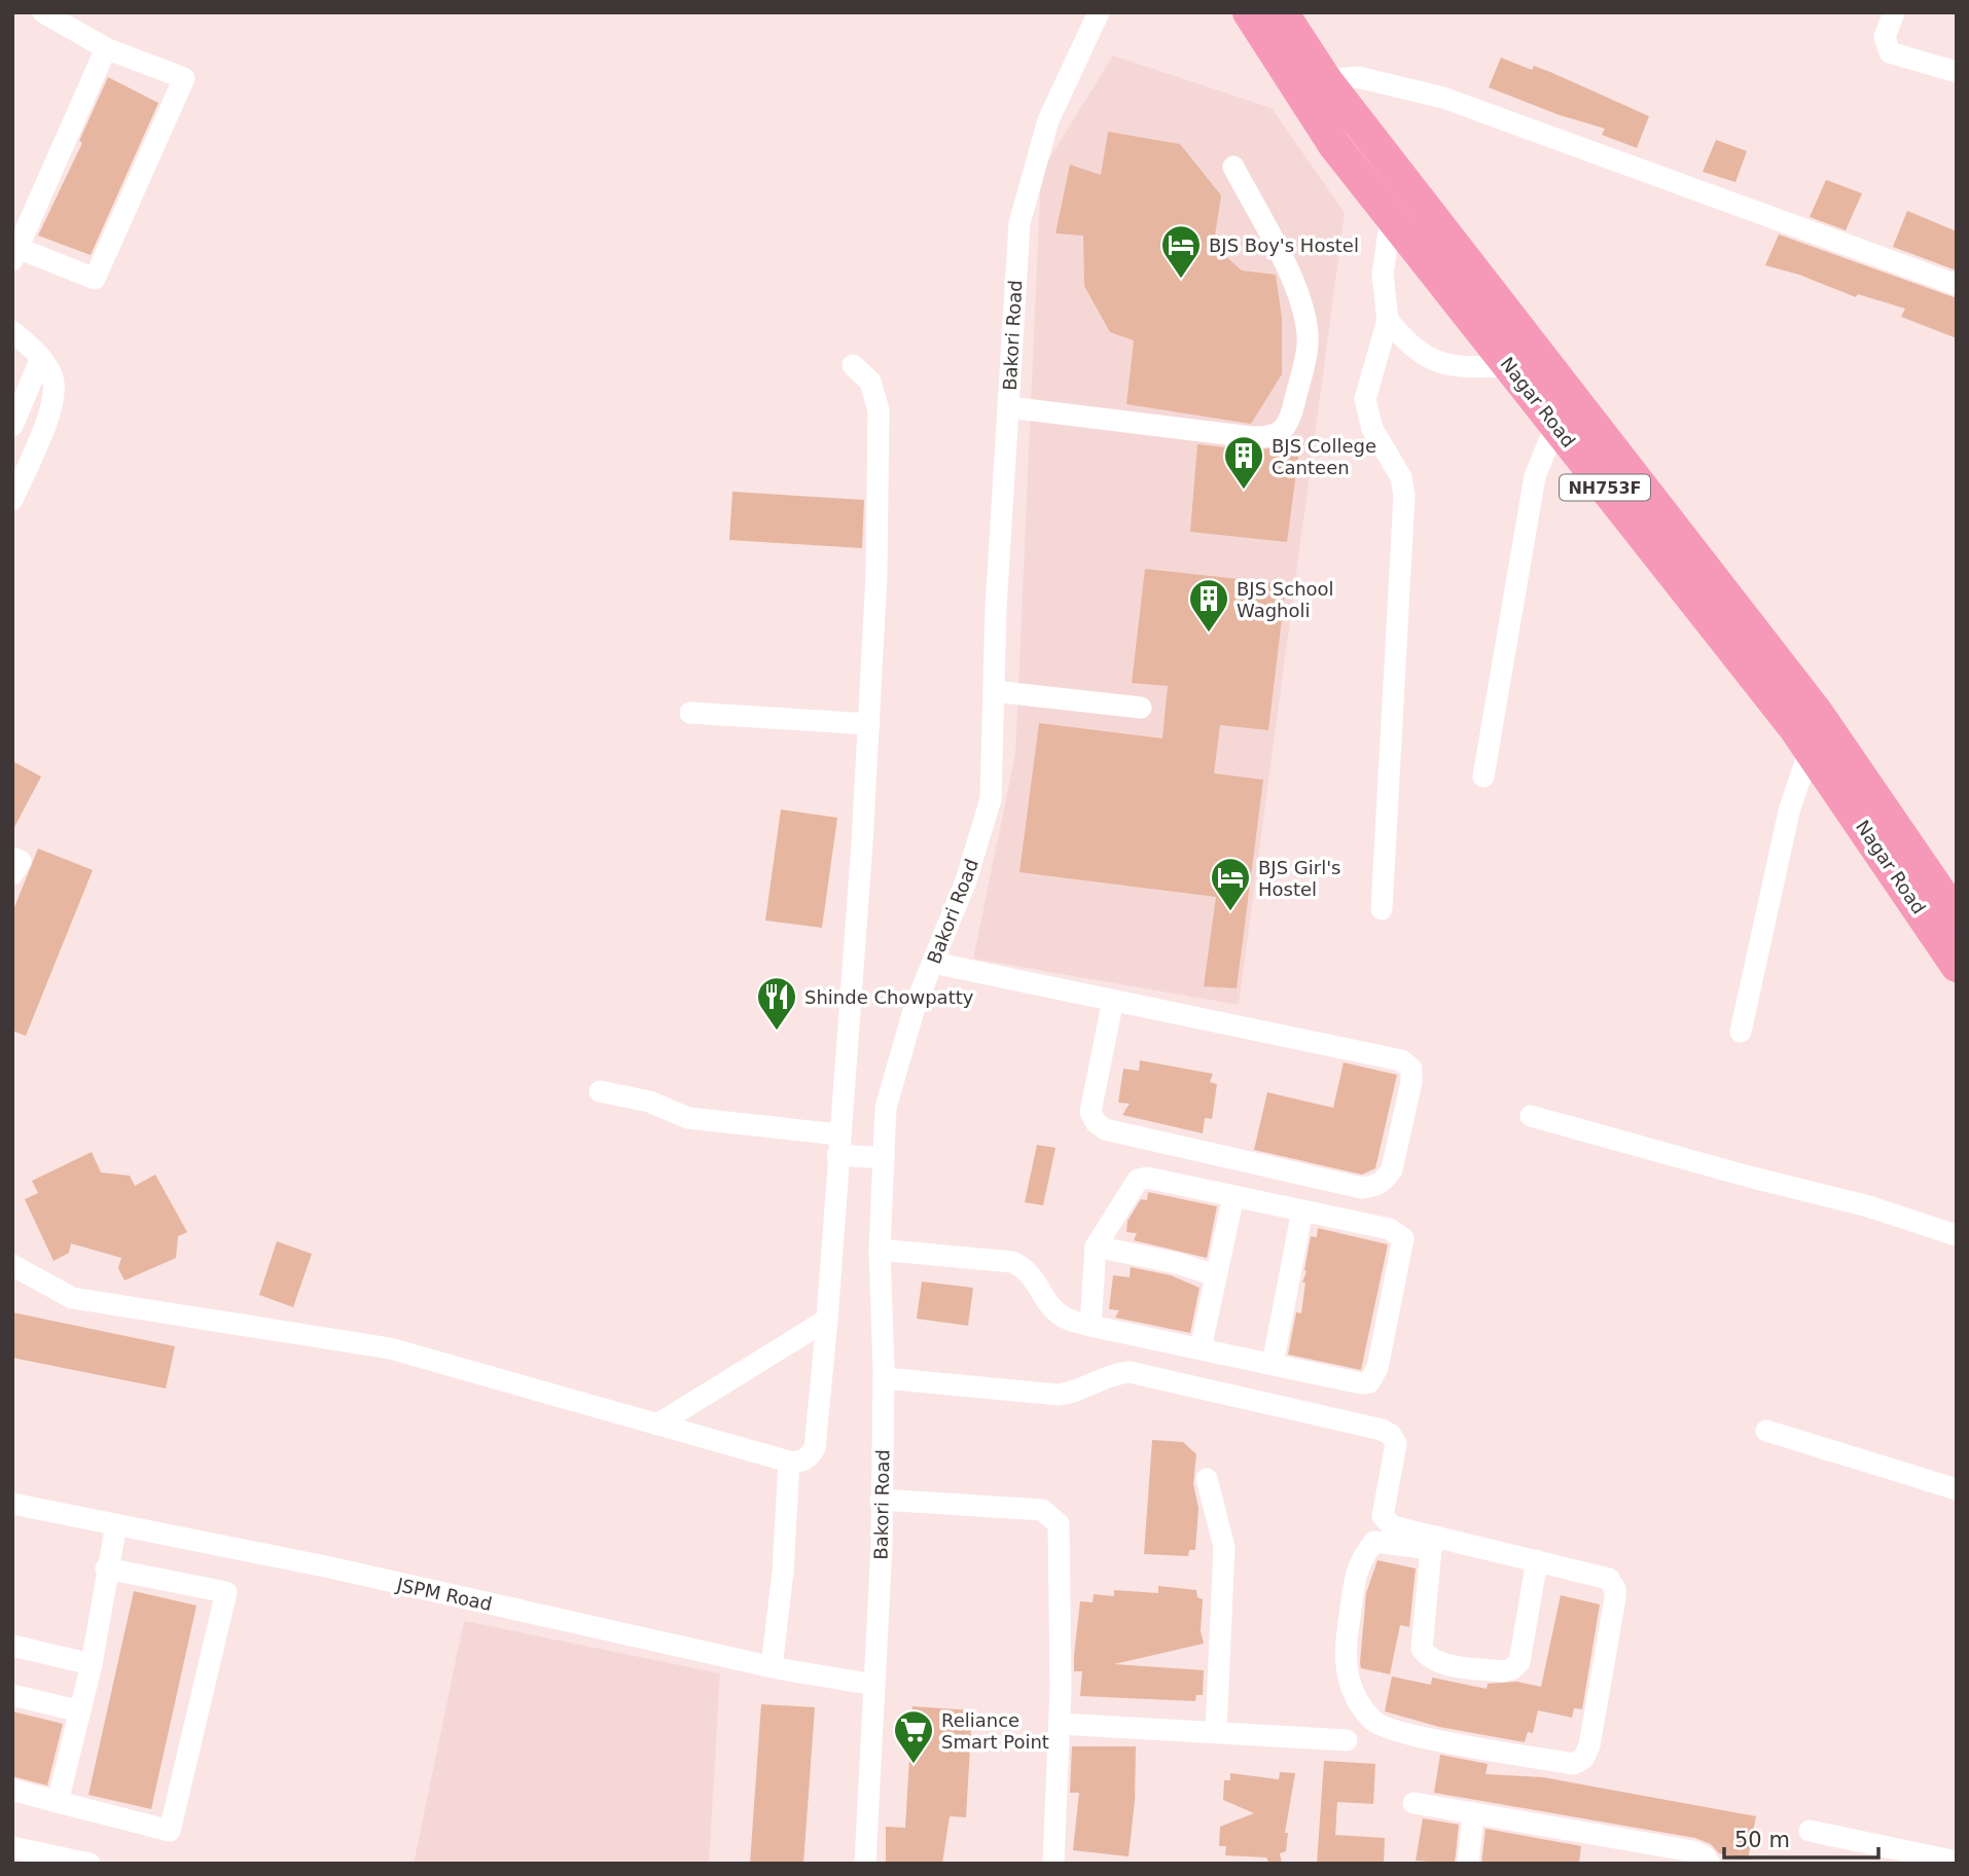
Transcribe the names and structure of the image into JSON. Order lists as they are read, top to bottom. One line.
{"streets":{"highway":["Nagar Road","NH753F"],"street":["Bakori Road","JSPM Road"]},"crossings":[["Bakori Road","JSPM Road"]],"places":{"hotel":["BJS Boy's Hostel","BJS Girl's Hostel"],"building":["BJS College Canteen","BJS School Wagholi"],"restaurant":["Shinde Chowpatty"],"supermarket":["Reliance Smart Point"]},"scale_bar":"50 m"}
